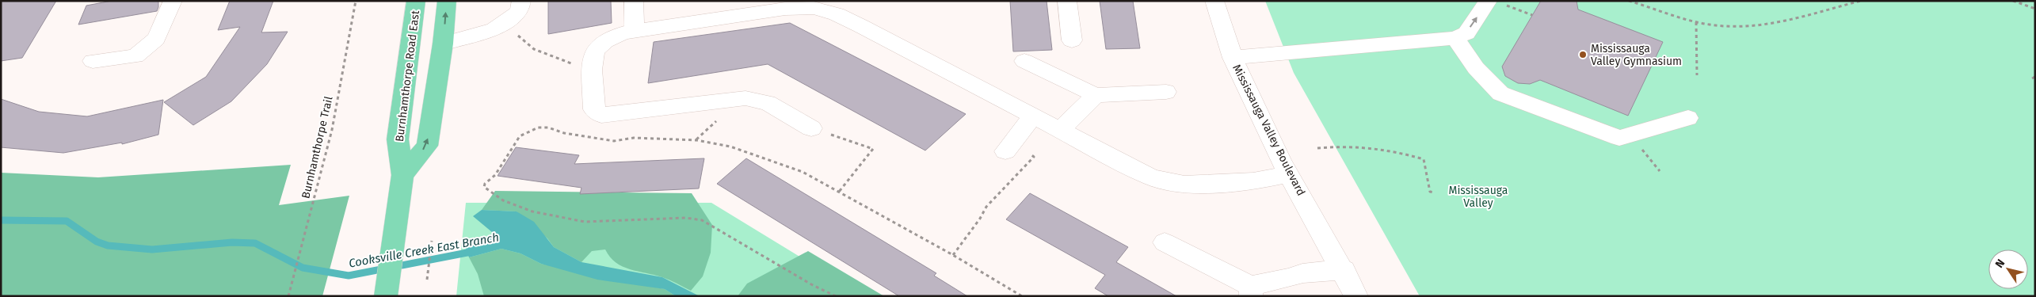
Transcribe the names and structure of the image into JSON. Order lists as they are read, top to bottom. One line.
{"streets":{"main road":["Burnhamthorpe Road East"],"street":["Mississauga Valley Boulevard"],"path":["Burnhamthorpe Trail"]},"water":["Cooksville Creek East Branch"],"parks":["Mississauga Valley"],"places":["Mississauga Valley Gymnasium"],"north":"top left"}
